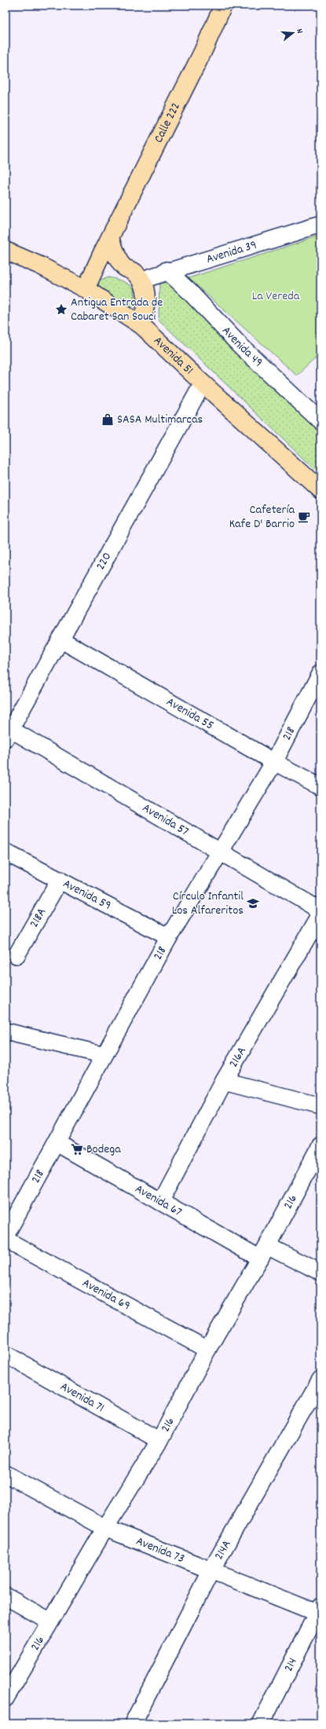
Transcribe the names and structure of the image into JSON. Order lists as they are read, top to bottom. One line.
{"streets":{"main road":["Calle 222","Avenida 51"],"street":["Avenida 39","Avenida 49","220","Avenida 55","218","Avenida 57","Avenida 59","218A","216A","Avenida 67","216","Avenida 69","Avenida 71","Avenida 73","214A","214"]},"crossings":[["Calle 222","Avenida 51"],["Avenida 39","Avenida 49"],["Avenida 51","220"],["220","Avenida 55"],["220","Avenida 57"],["Avenida 55","218"],["218","Avenida 57"],["218","Avenida 59"],["218","Avenida 67"],["Avenida 59","218A"],["216A","Avenida 67"],["Avenida 67","216"],["216","Avenida 69"],["216","Avenida 71"],["216","Avenida 73"],["Avenida 73","214A"],["Avenida 73","214"]],"parks":["La Vereda"],"places":{"place":["Antigua Entrada de Cabaret San Souci"],"shop":["SASA Multimarcas"],"cafe":["Cafetería Kafe D' Barrio"],"school or university":["Círculo Infantil Los Alfareritos"],"supermarket":["Bodega"]},"north":"right"}
